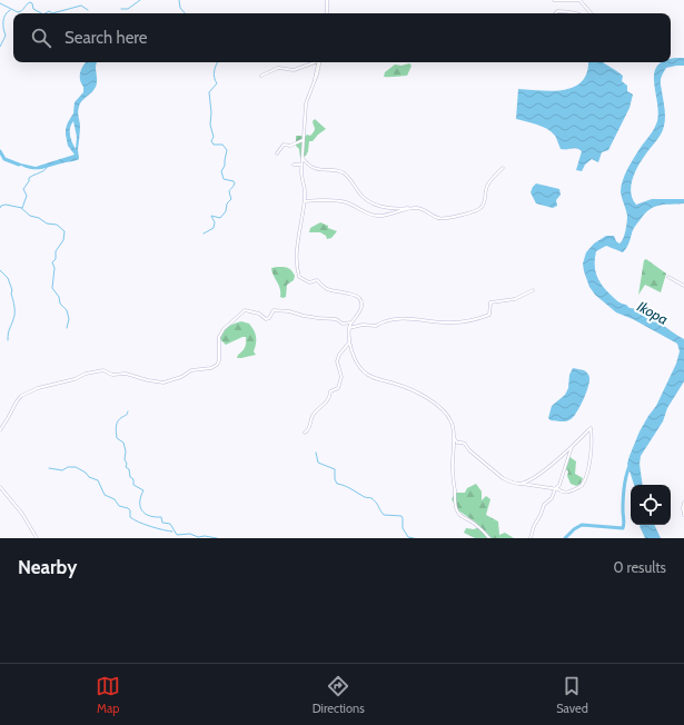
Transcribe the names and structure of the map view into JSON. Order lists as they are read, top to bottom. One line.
{"water":["Ikopa"],"page":{"search":"Search here","heading":["Nearby","0 results"],"nav":["Map","Directions","Saved"]}}
